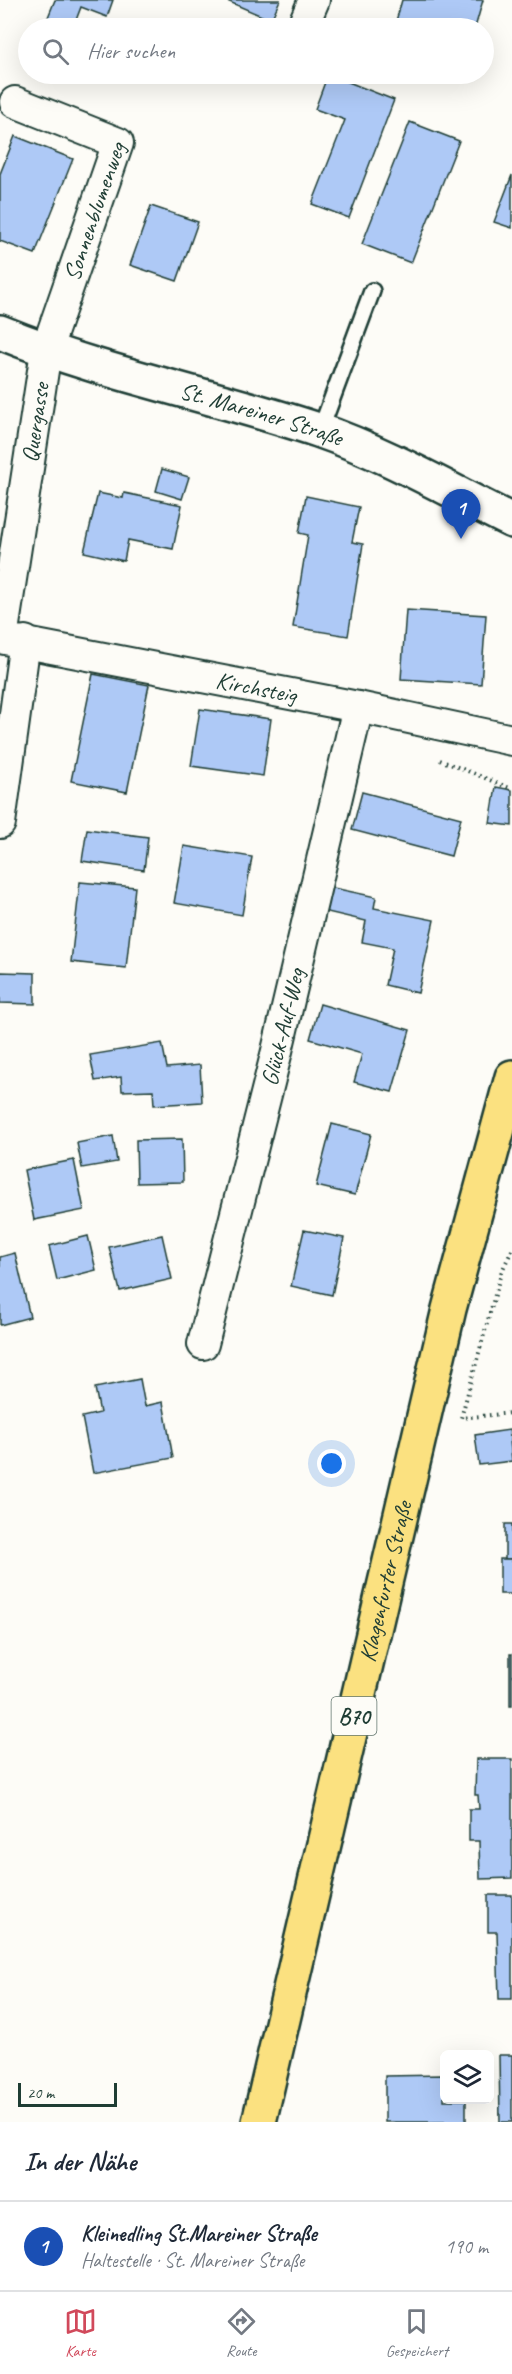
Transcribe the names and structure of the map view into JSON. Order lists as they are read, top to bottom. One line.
{"streets":{"main road":["St. Mareiner Straße","Klagenfurter Straße","B70"],"street":["Sonnenblumenweg","Quergasse","Kirchsteig","Glück-Auf-Weg"]},"crossings":[["Sonnenblumenweg","St. Mareiner Straße"],["Sonnenblumenweg","Quergasse"],["St. Mareiner Straße","Quergasse"],["Quergasse","Kirchsteig"],["Kirchsteig","Glück-Auf-Weg"]],"scale_bar":"20 m","page":{"search":"Hier suchen","pins":"1","scale":"20 m","heading":"In der Nähe","list":[{"mark":"1","name":"Kleinedling St.Mareiner Straße","note":"Haltestelle · St. Mareiner Straße","value":"190 m"}],"nav":["Karte","Route","Gespeichert"]}}
